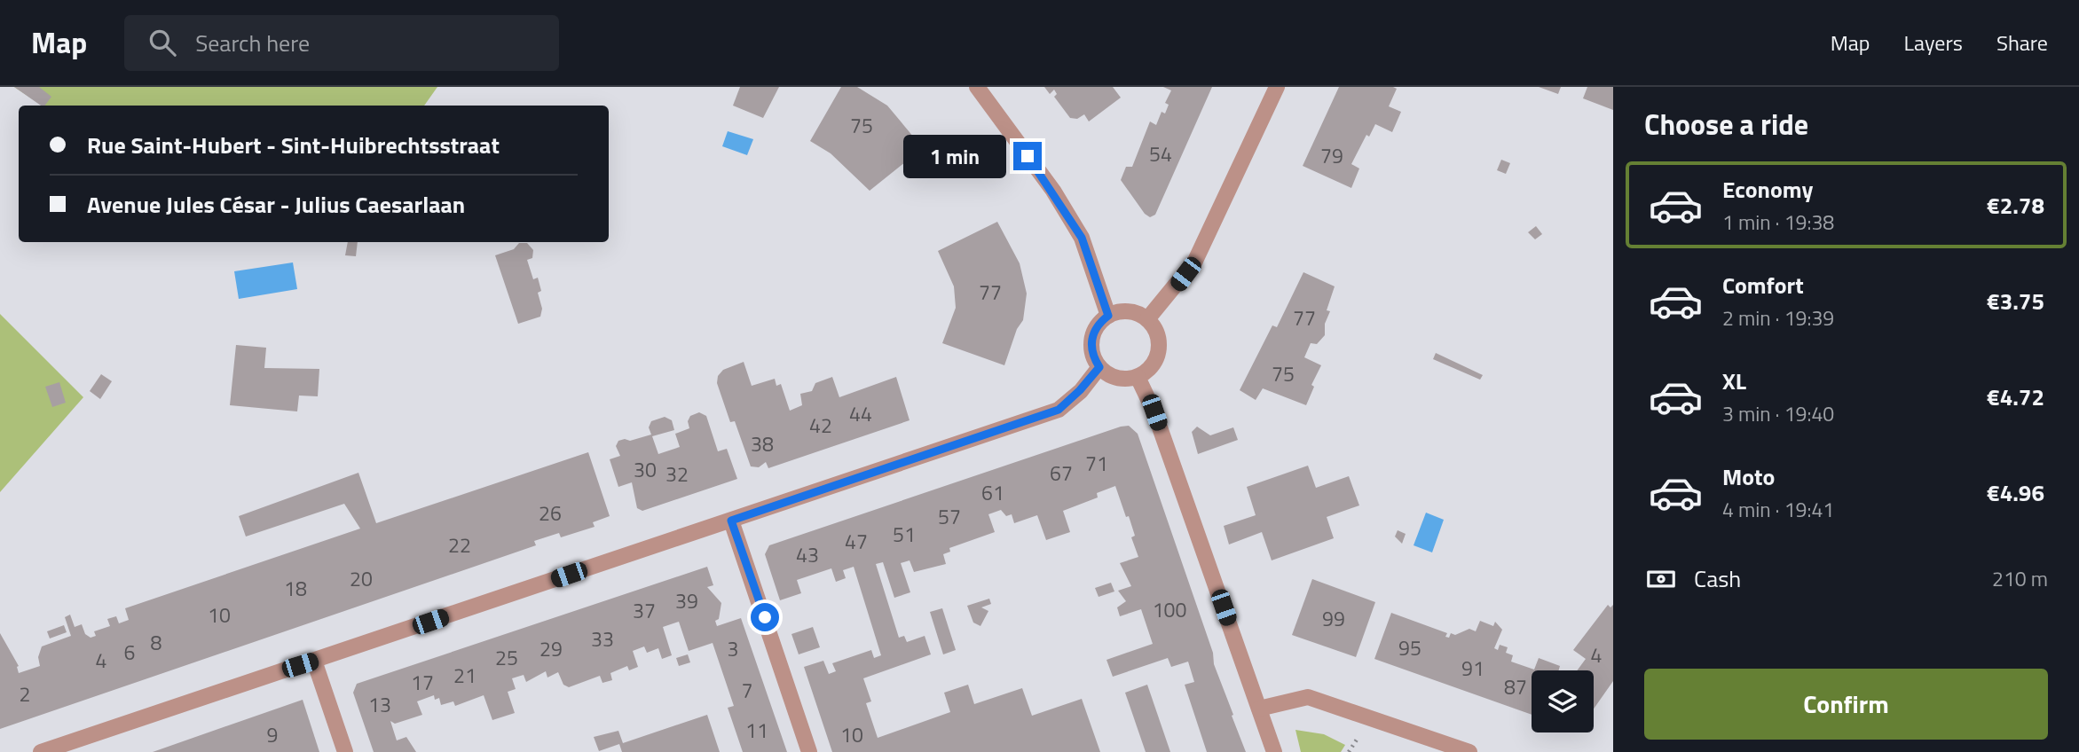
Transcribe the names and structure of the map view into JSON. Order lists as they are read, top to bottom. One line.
{"house_numbers":["75","54","79","77","77","75","44","42","38","71","30","67","32","61","26","57","51","47","22","43","20","18","39","100","37","10","99","33","8","95","29","3","6","4","25","4","91","21","17","87","7","2","13","11","9","10"],"page":{"header":"Map","search":"Search here","nav":["Map","Layers","Share"],"heading":"Choose a ride","banner":["Rue Saint-Hubert - Sint-Huibrechtsstraat","Avenue Jules César - Julius Caesarlaan"],"bubble":"1 min","list":[{"name":"Economy","note":"1 min · 19:38","value":"€2.78"},{"name":"Comfort","note":"2 min · 19:39","value":"€3.75"},{"name":"XL","note":"3 min · 19:40","value":"€4.72"},{"name":"Moto","note":"4 min · 19:41","value":"€4.96"}],"pay":["Cash","210 m"],"buttons":"Confirm"}}
